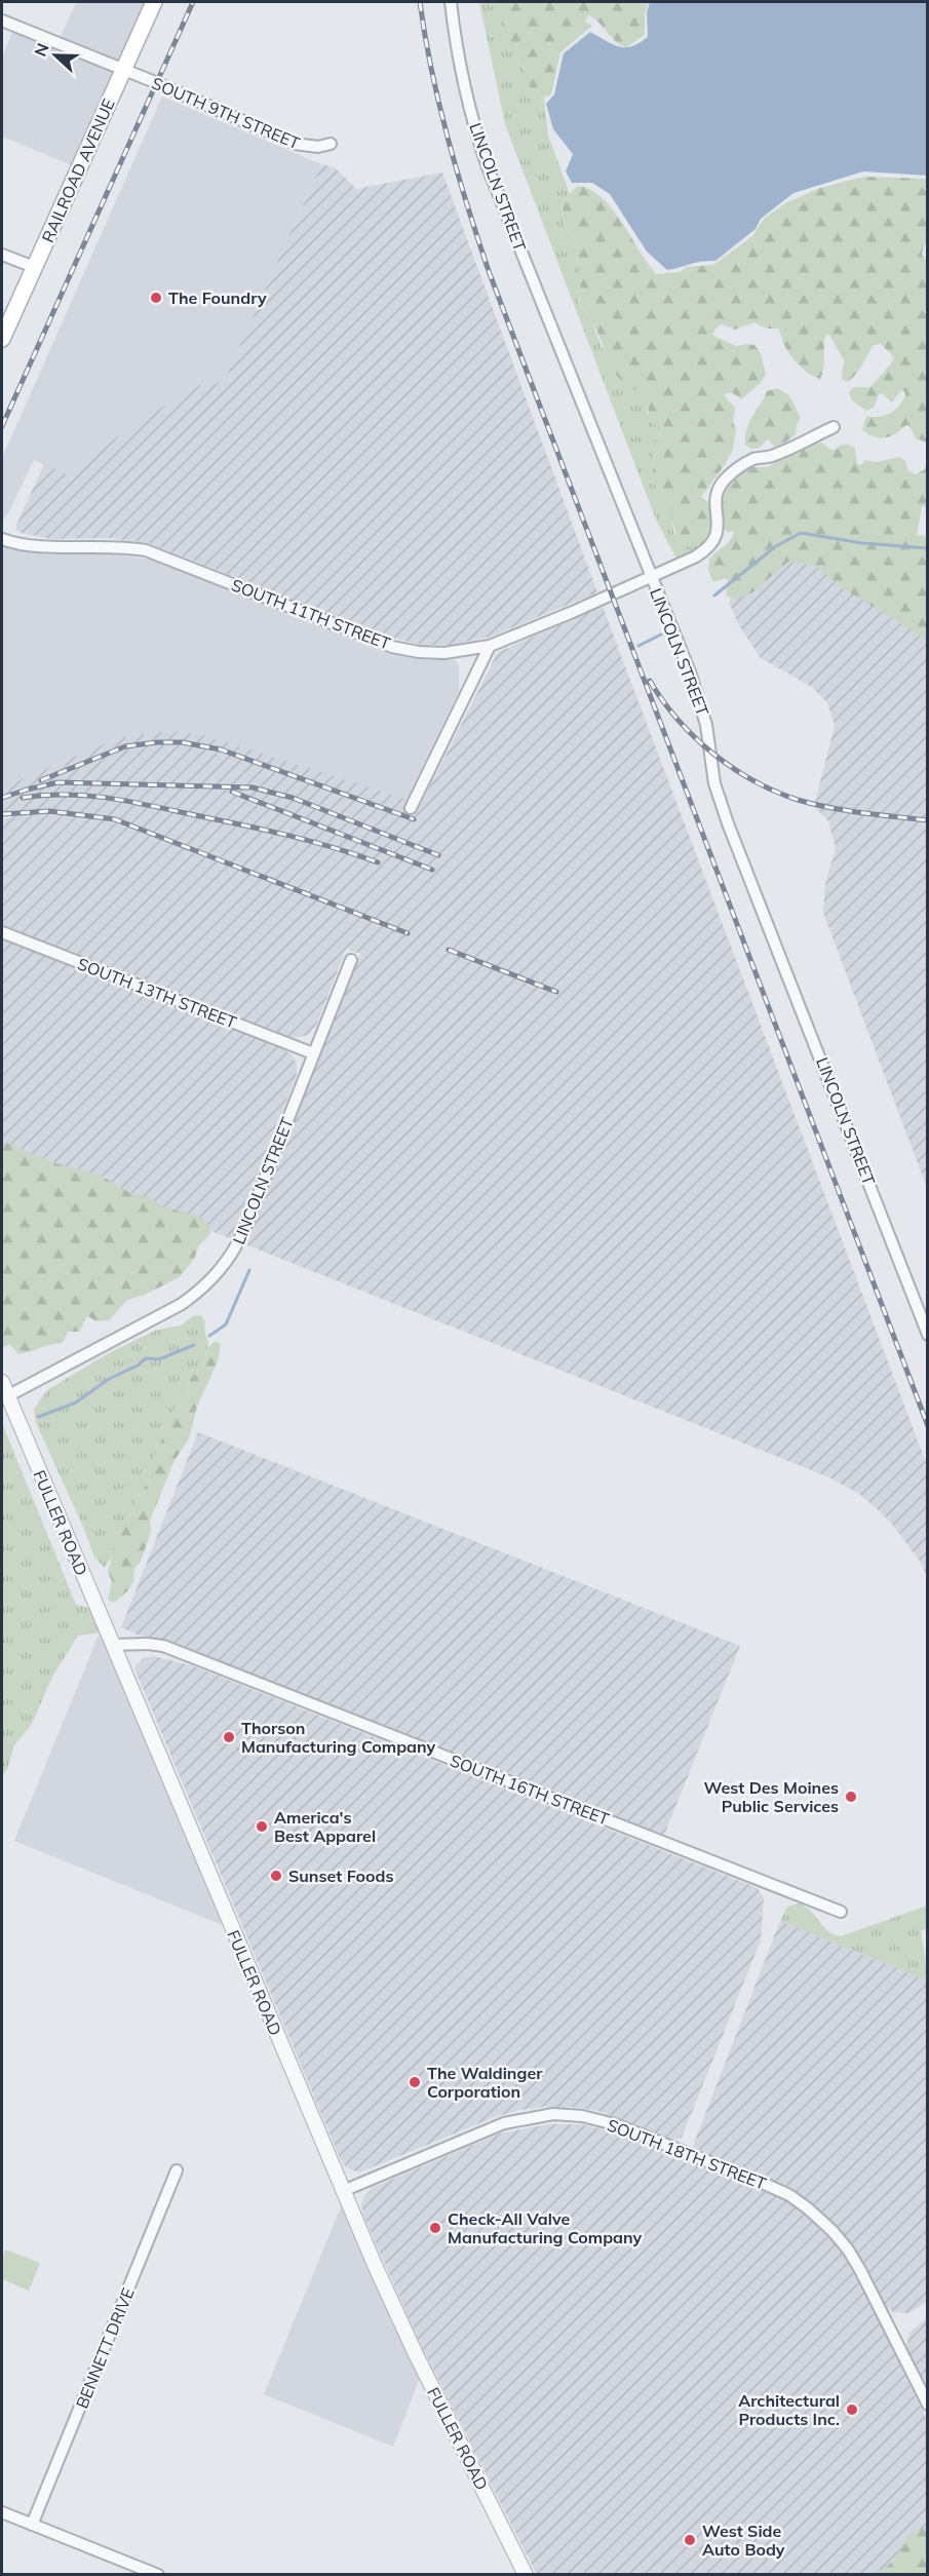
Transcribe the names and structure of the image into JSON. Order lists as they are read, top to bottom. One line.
{"streets":{"main road":["RAILROAD AVENUE"],"street":["SOUTH 9TH STREET","LINCOLN STREET","SOUTH 11TH STREET","SOUTH 13TH STREET","FULLER ROAD","SOUTH 16TH STREET","SOUTH 18TH STREET","BENNETT DRIVE"]},"crossings":[["SOUTH 9TH STREET","RAILROAD AVENUE"],["LINCOLN STREET","SOUTH 11TH STREET"],["LINCOLN STREET","SOUTH 13TH STREET"],["LINCOLN STREET","FULLER ROAD"],["FULLER ROAD","SOUTH 16TH STREET"],["FULLER ROAD","SOUTH 18TH STREET"]],"places":["The Foundry","Thorson Manufacturing Company","West Des Moines Public Services","America's Best Apparel","Sunset Foods","The Waldinger Corporation","Check-All Valve Manufacturing Company","Architectural Products Inc.","West Side Auto Body"],"north":"left"}
